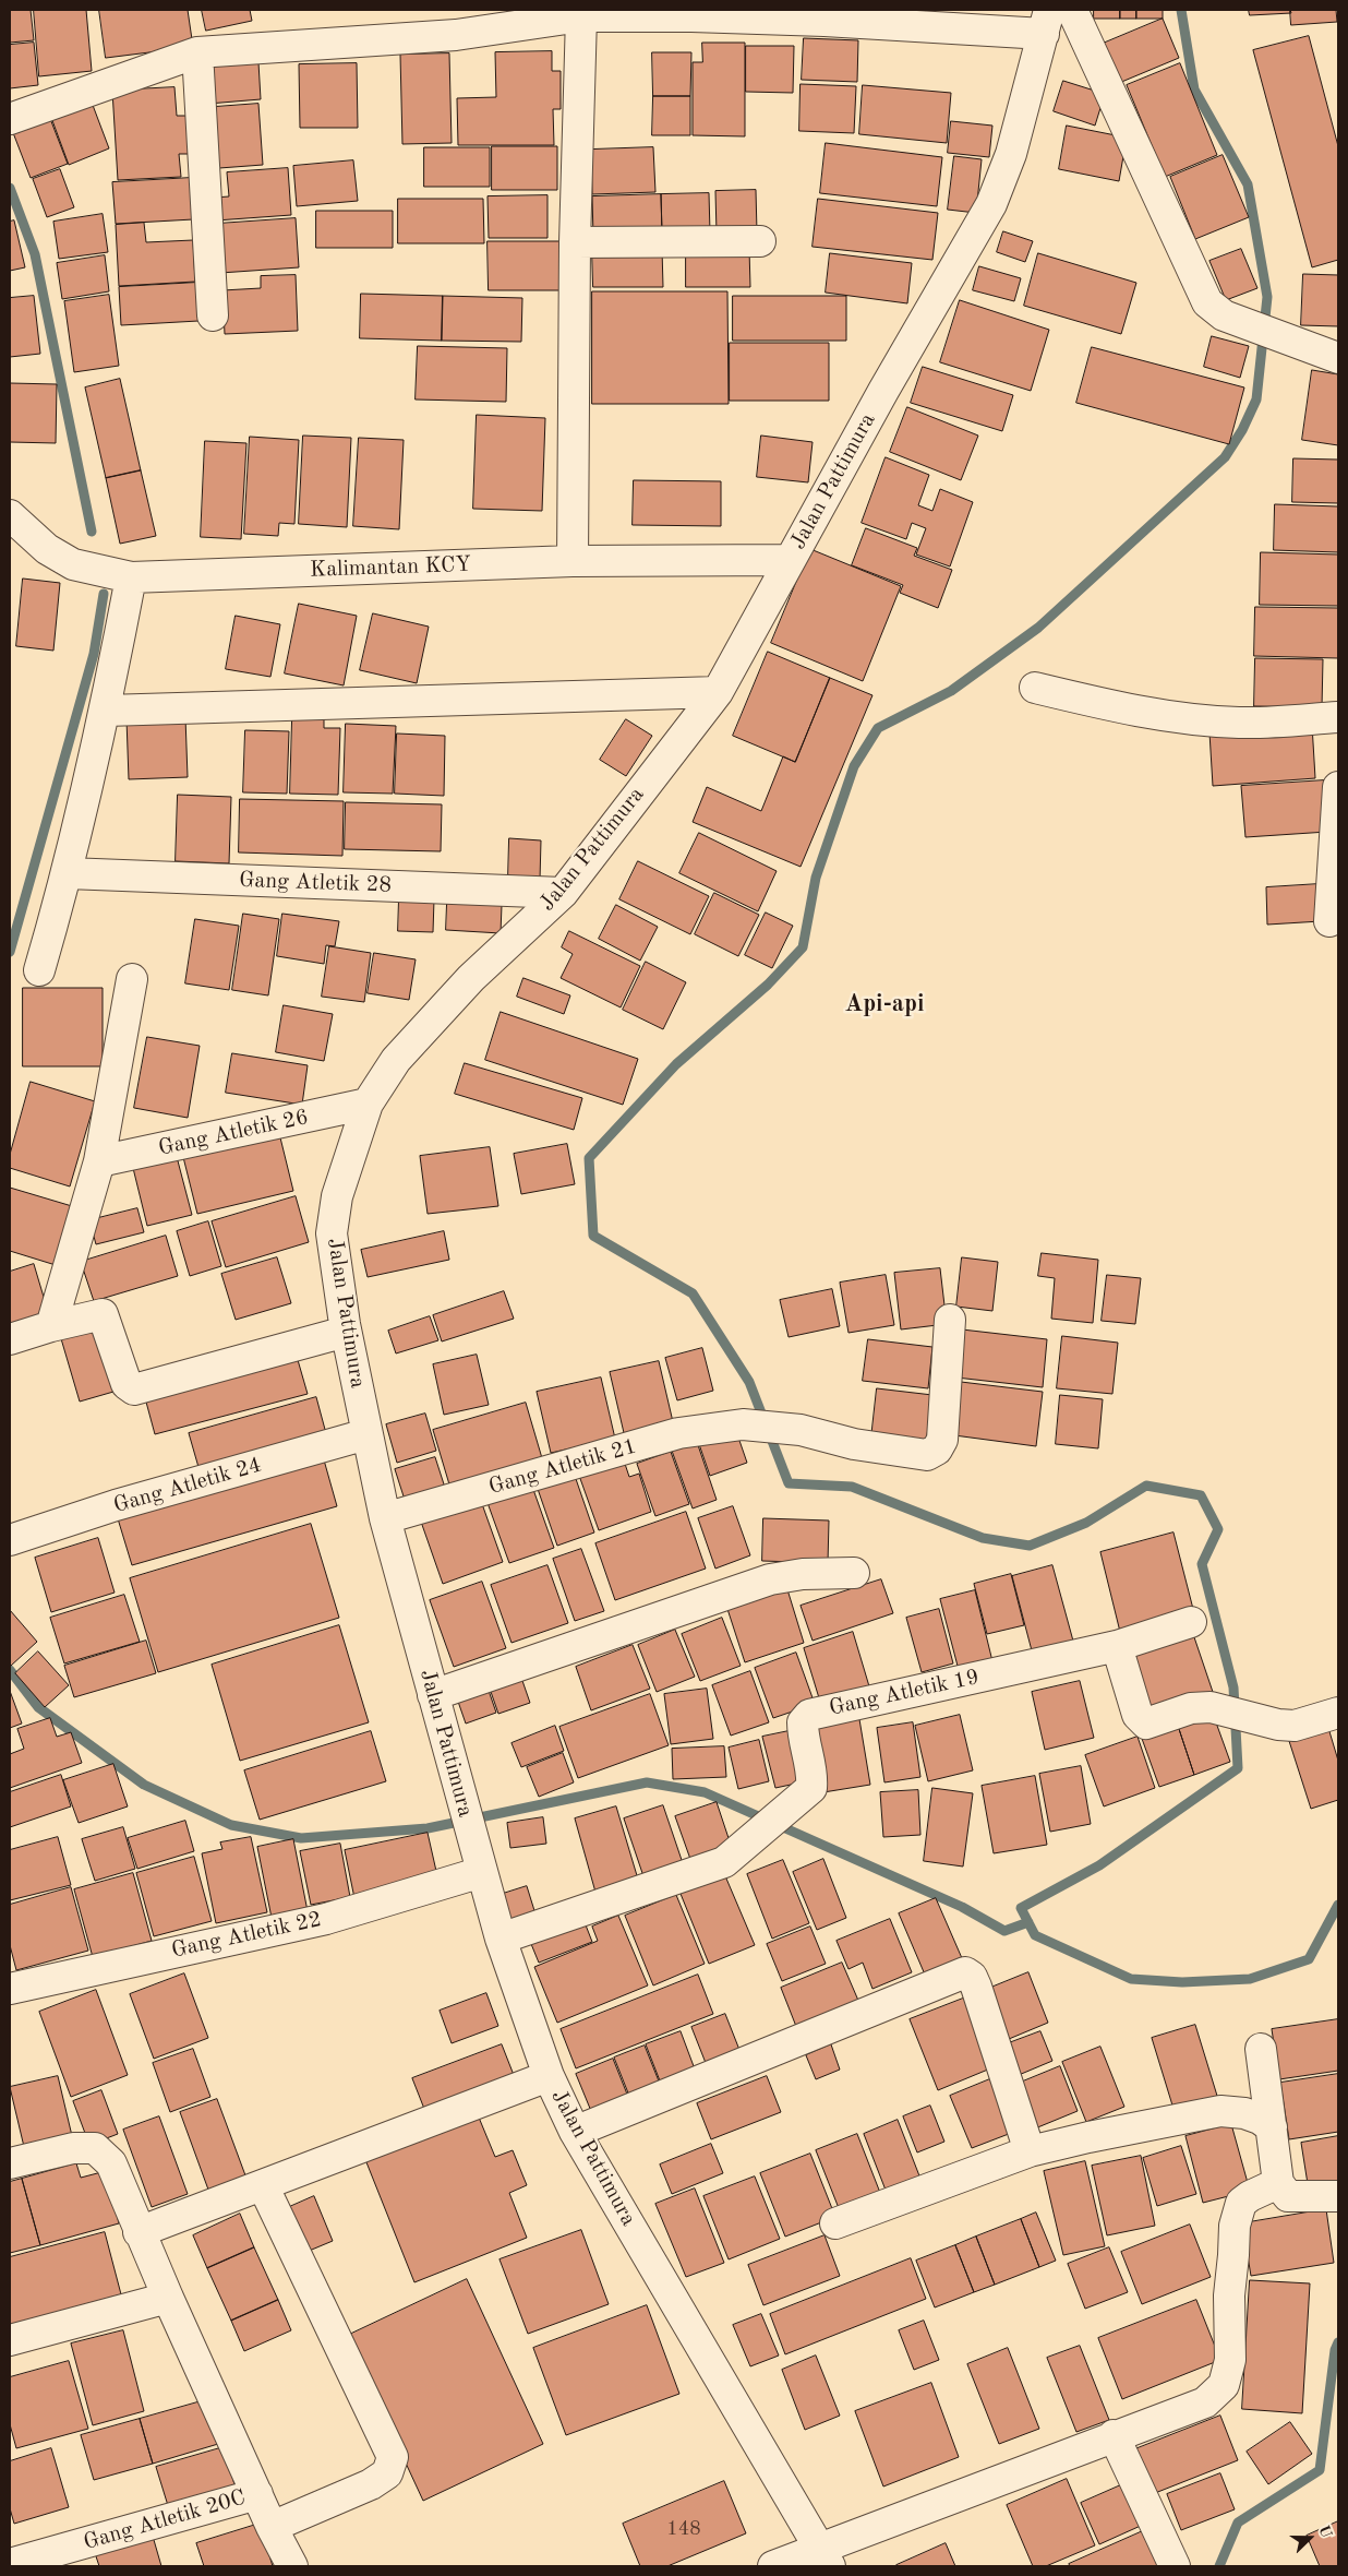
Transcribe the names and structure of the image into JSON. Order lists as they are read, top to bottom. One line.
{"streets":{"street":["Jalan Pattimura","Kalimantan KCY","Gang Atletik 28","Gang Atletik 26","Gang Atletik 21","Gang Atletik 24","Gang Atletik 19","Gang Atletik 22","Gang Atletik 20C"]},"crossings":[["Jalan Pattimura","Kalimantan KCY"],["Jalan Pattimura","Gang Atletik 28"],["Jalan Pattimura","Gang Atletik 26"],["Jalan Pattimura","Gang Atletik 21"],["Jalan Pattimura","Gang Atletik 24"],["Jalan Pattimura","Gang Atletik 19"],["Jalan Pattimura","Gang Atletik 22"]],"districts":["Api-api"],"house_numbers":["148"],"north":"right"}
